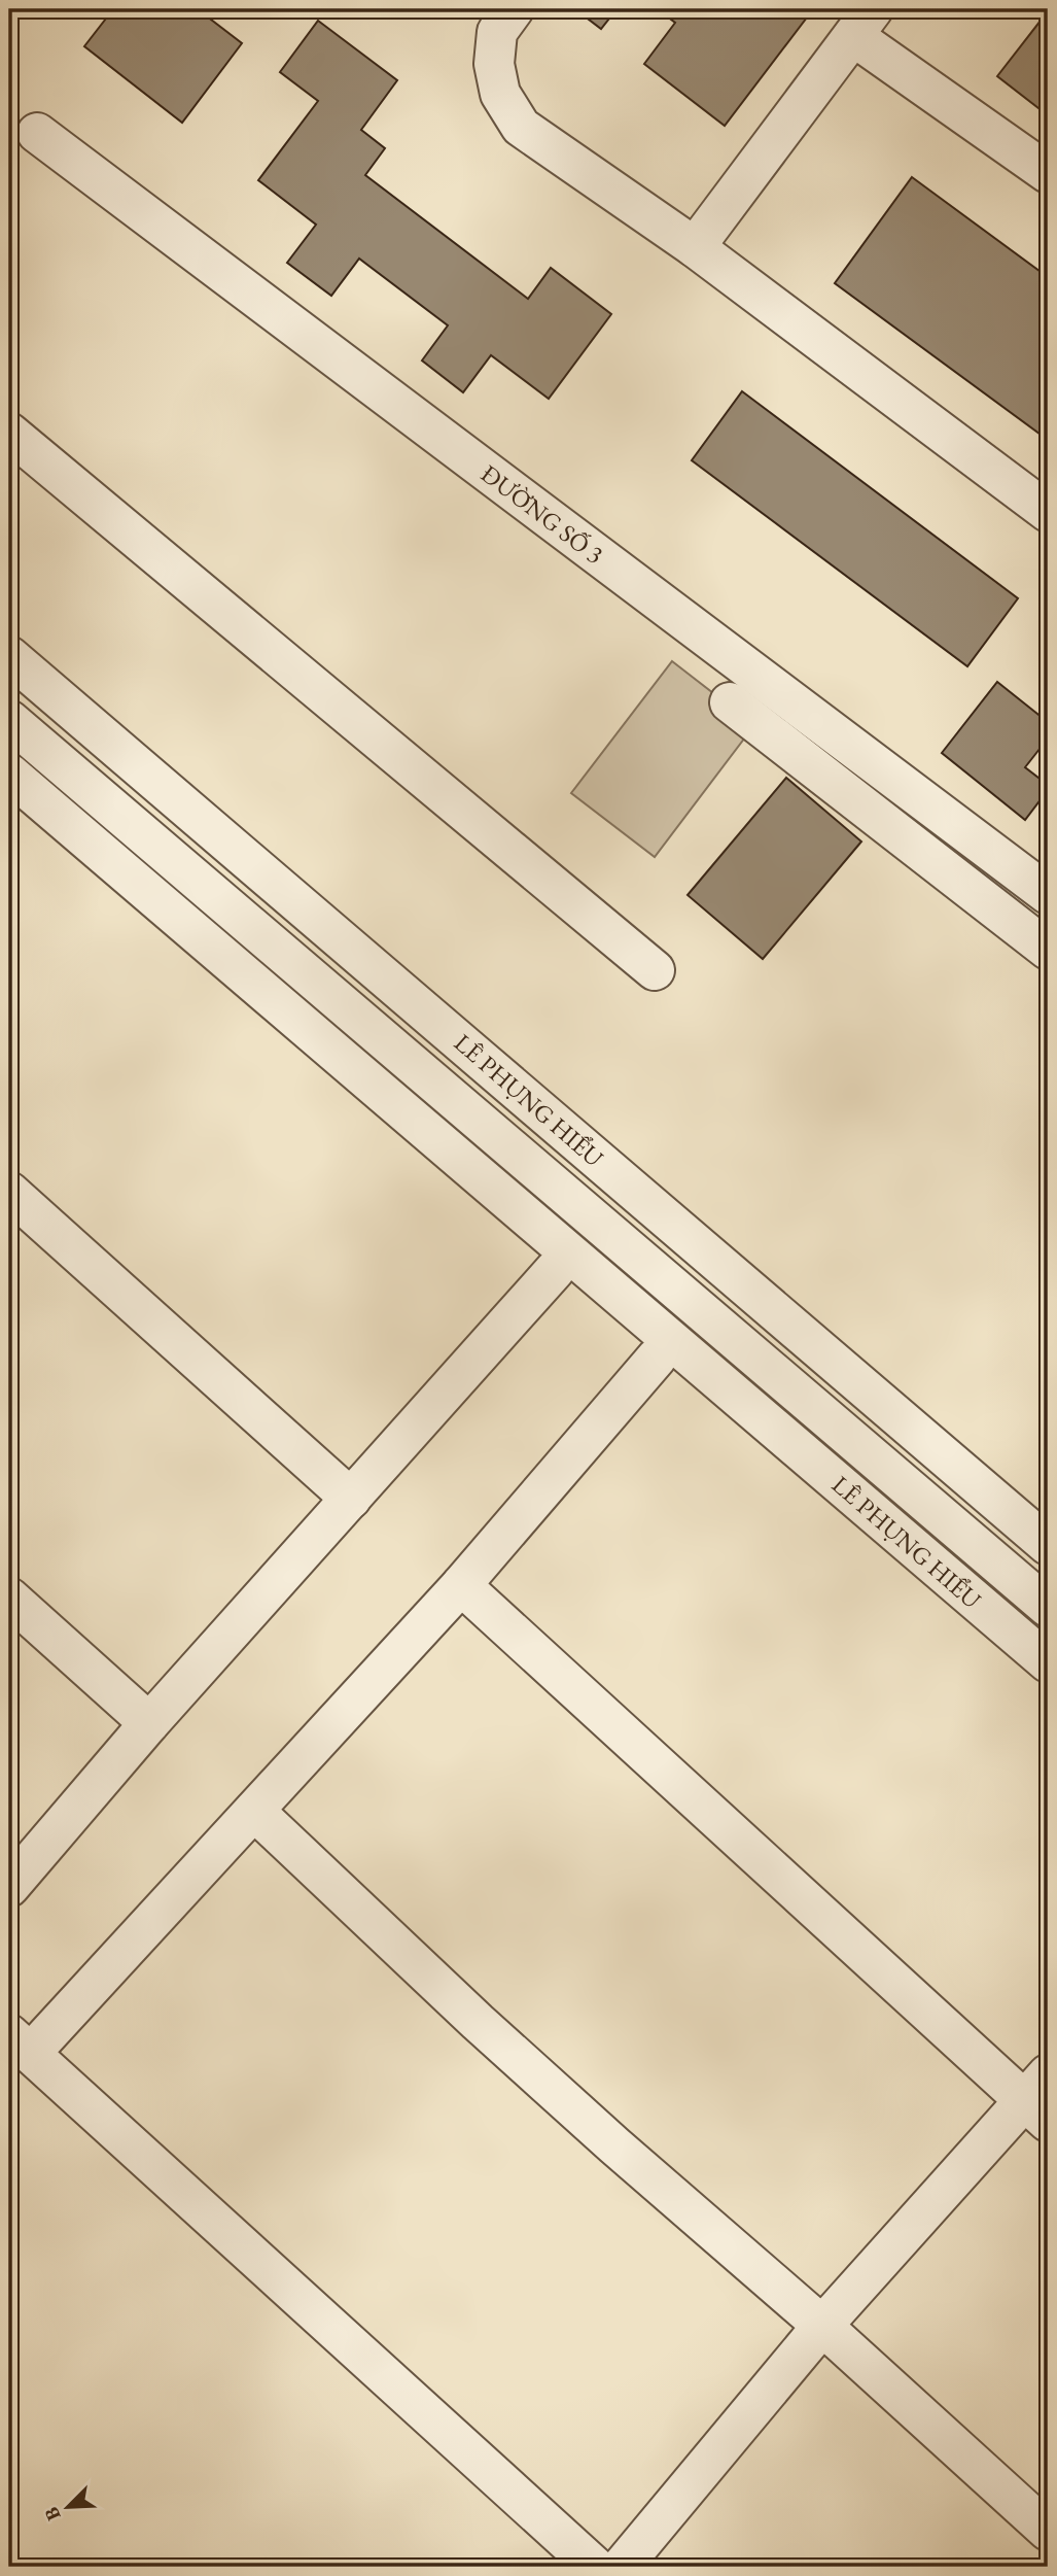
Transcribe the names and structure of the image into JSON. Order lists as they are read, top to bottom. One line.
{"streets":{"street":["ĐƯỜNG SỐ 3","LÊ PHỤNG HIỂU"]},"north":"bottom left"}
